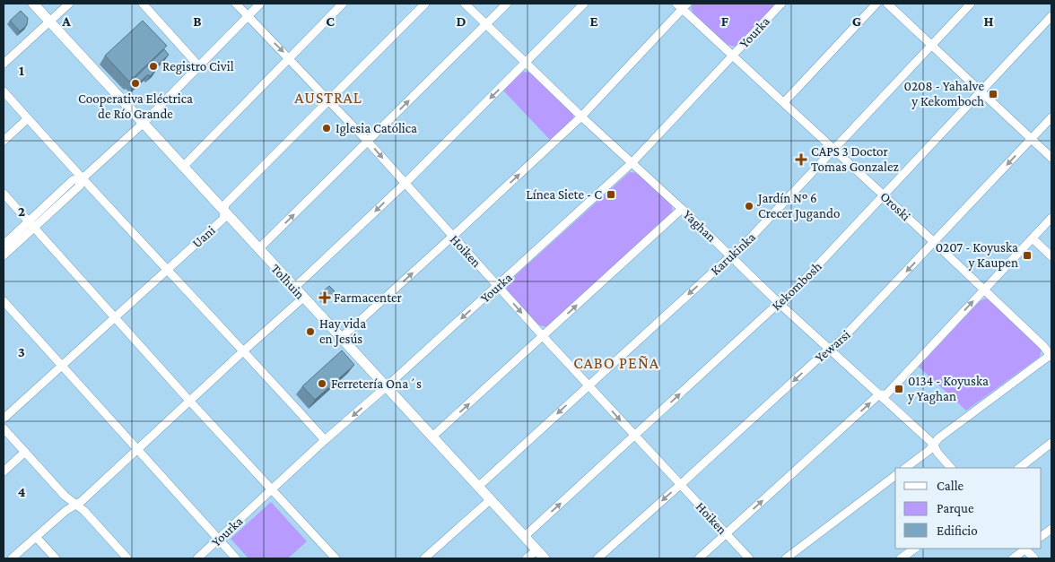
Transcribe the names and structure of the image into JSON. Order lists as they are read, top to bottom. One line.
{"streets":{"street":["Yourka","Oroski","Yaghan","Uani","Hoiken","Karukinka","Tolhuin","Kekombosh","Yewarsi"]},"crossings":[["Yourka","Oroski"],["Yourka","Yaghan"],["Yourka","Hoiken"],["Yourka","Tolhuin"],["Oroski","Karukinka"],["Oroski","Kekombosh"],["Oroski","Yewarsi"],["Yaghan","Karukinka"],["Yaghan","Kekombosh"],["Yaghan","Yewarsi"],["Uani","Hoiken"],["Uani","Tolhuin"],["Hoiken","Karukinka"],["Hoiken","Kekombosh"],["Hoiken","Yewarsi"],["Karukinka","Tolhuin"],["Tolhuin","Kekombosh"]],"one_way":["Kekombosh"],"districts":["AUSTRAL","CABO PEÑA"],"places":{"other":["Registro Civil","Cooperativa Eléctrica de Río Grande","Iglesia Católica","Jardín Nº 6 Crecer Jugando","Hay vida en Jesús","Ferretería Ona´s"],"transit":["0208 - Yahalve y Kekomboch","Línea Siete - C","0207 - Koyuska y Kaupen","0134 - Koyuska y Yaghan"],"health":["CAPS 3 Doctor Tomas Gonzalez","Farmacenter"]},"legend":["Calle","Parque","Edificio"],"grid":{"columns":["A","B","C","D","E","F","G","H"],"rows":["1","2","3","4"]}}
